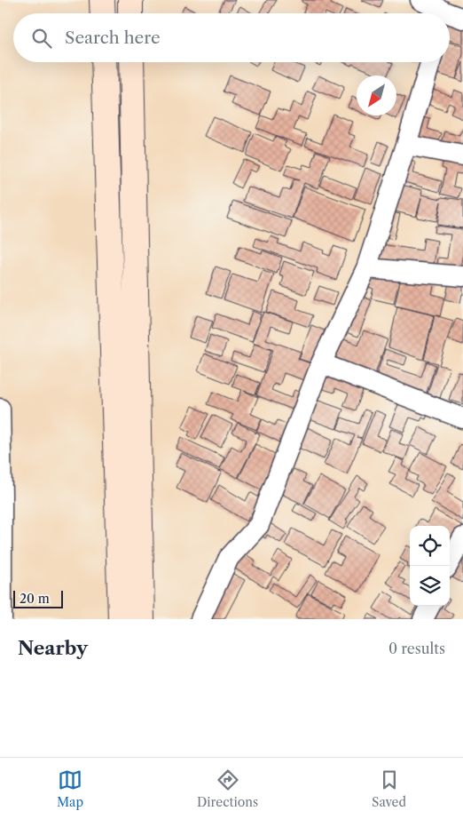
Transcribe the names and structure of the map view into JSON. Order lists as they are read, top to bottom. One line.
{"scale_bar":"20 m","north":"bottom left","page":{"search":"Search here","scale":"20 m","heading":["Nearby","0 results"],"nav":["Map","Directions","Saved"]}}
